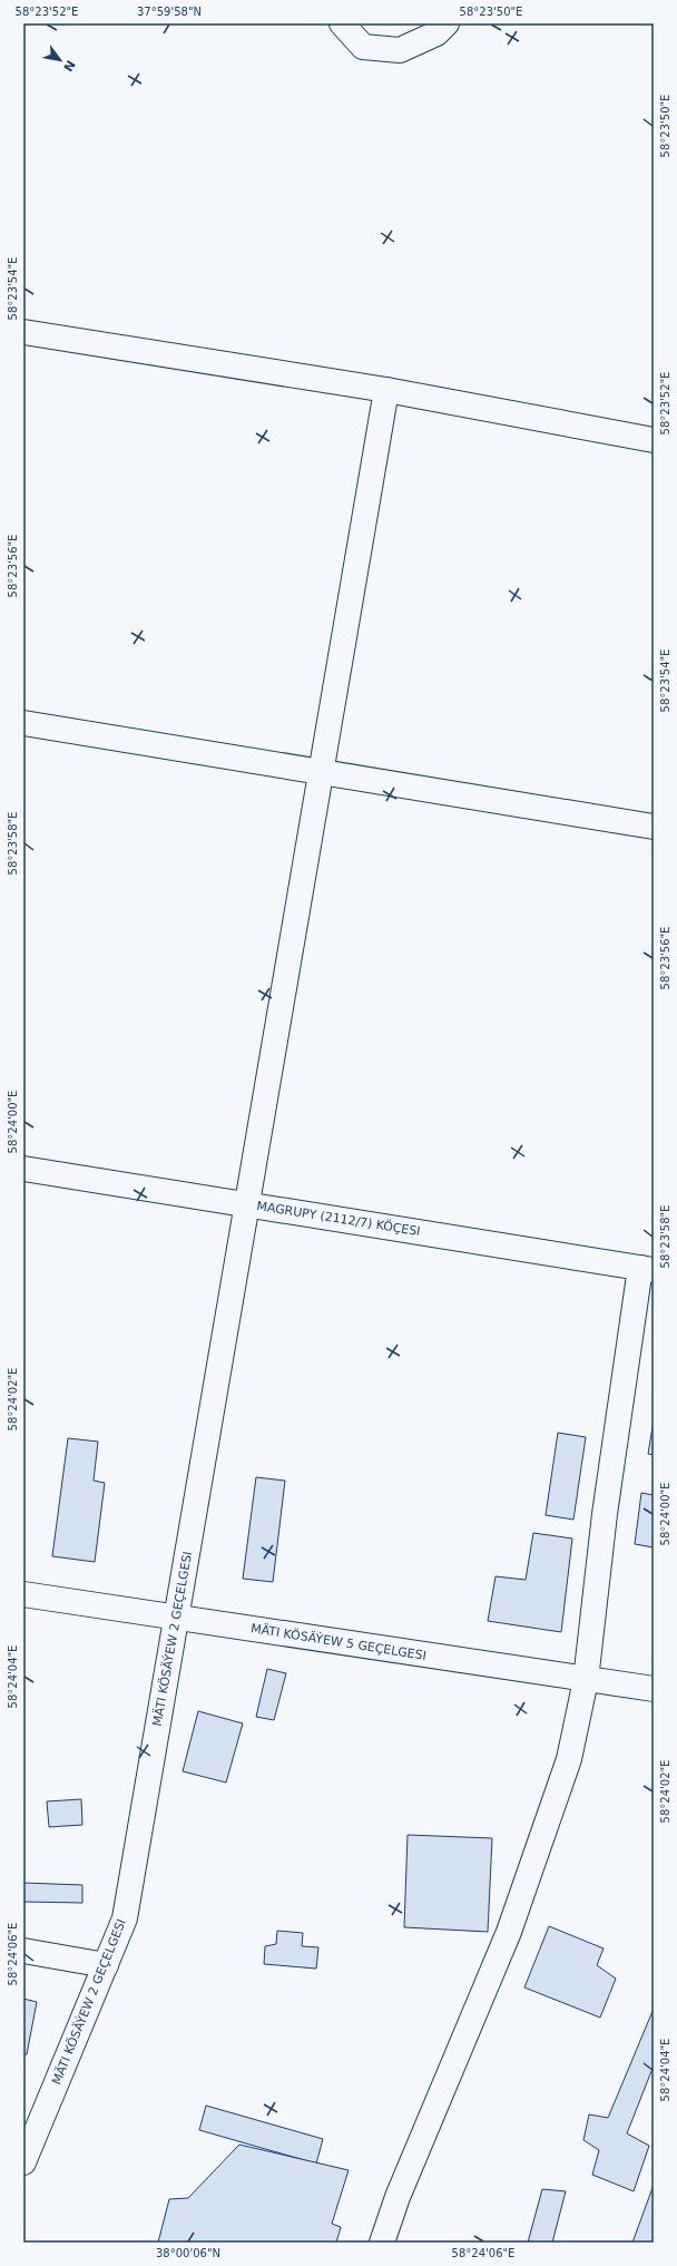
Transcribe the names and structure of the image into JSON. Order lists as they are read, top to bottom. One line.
{"streets":{"street":["MAGRUPY (2112/7) KÖÇESI","MÄTI KÖSÄÝEW 2 GEÇELGESI","MÄTI KÖSÄÝEW 5 GEÇELGESI"]},"crossings":[["MAGRUPY (2112/7) KÖÇESI","MÄTI KÖSÄÝEW 2 GEÇELGESI"],["MÄTI KÖSÄÝEW 2 GEÇELGESI","MÄTI KÖSÄÝEW 5 GEÇELGESI"]],"north":"bottom right","coordinates":["58°23'52\"E","37°59'58\"N","58°23'50\"E","58°23'54\"E","58°23'56\"E","58°23'58\"E","58°24'00\"E","58°24'02\"E","58°24'04\"E","58°24'06\"E","38°00'06\"N"]}
